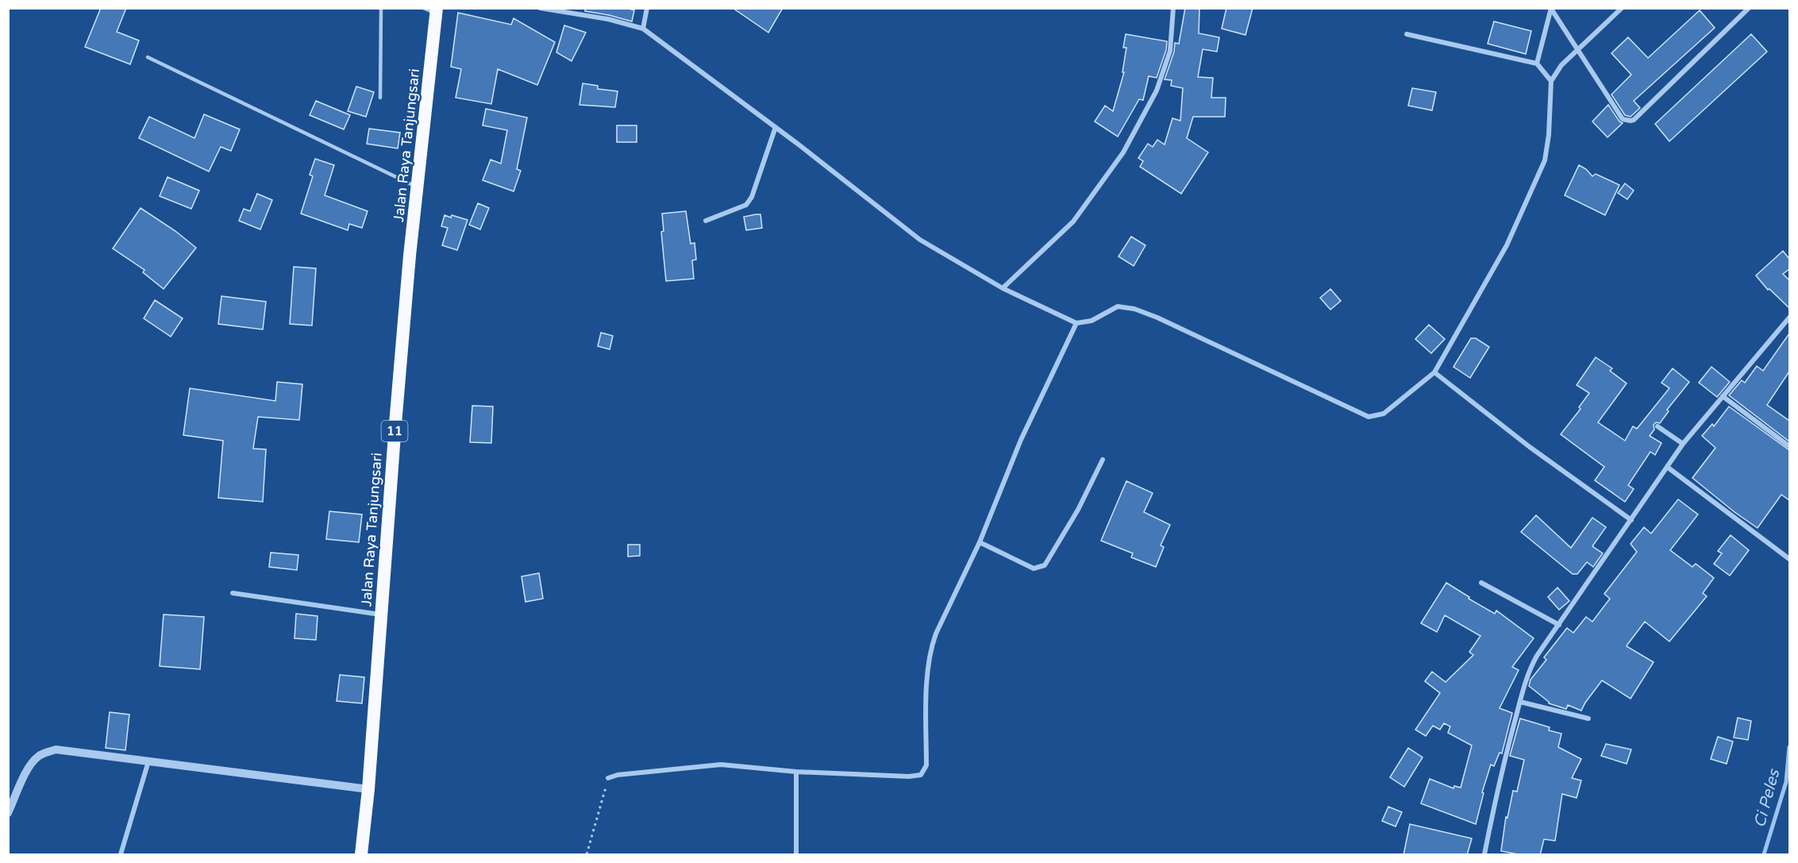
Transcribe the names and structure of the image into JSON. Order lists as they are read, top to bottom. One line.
{"streets":{"highway":["Jalan Raya Tanjungsari","11"]},"water":["Ci Peles"]}
